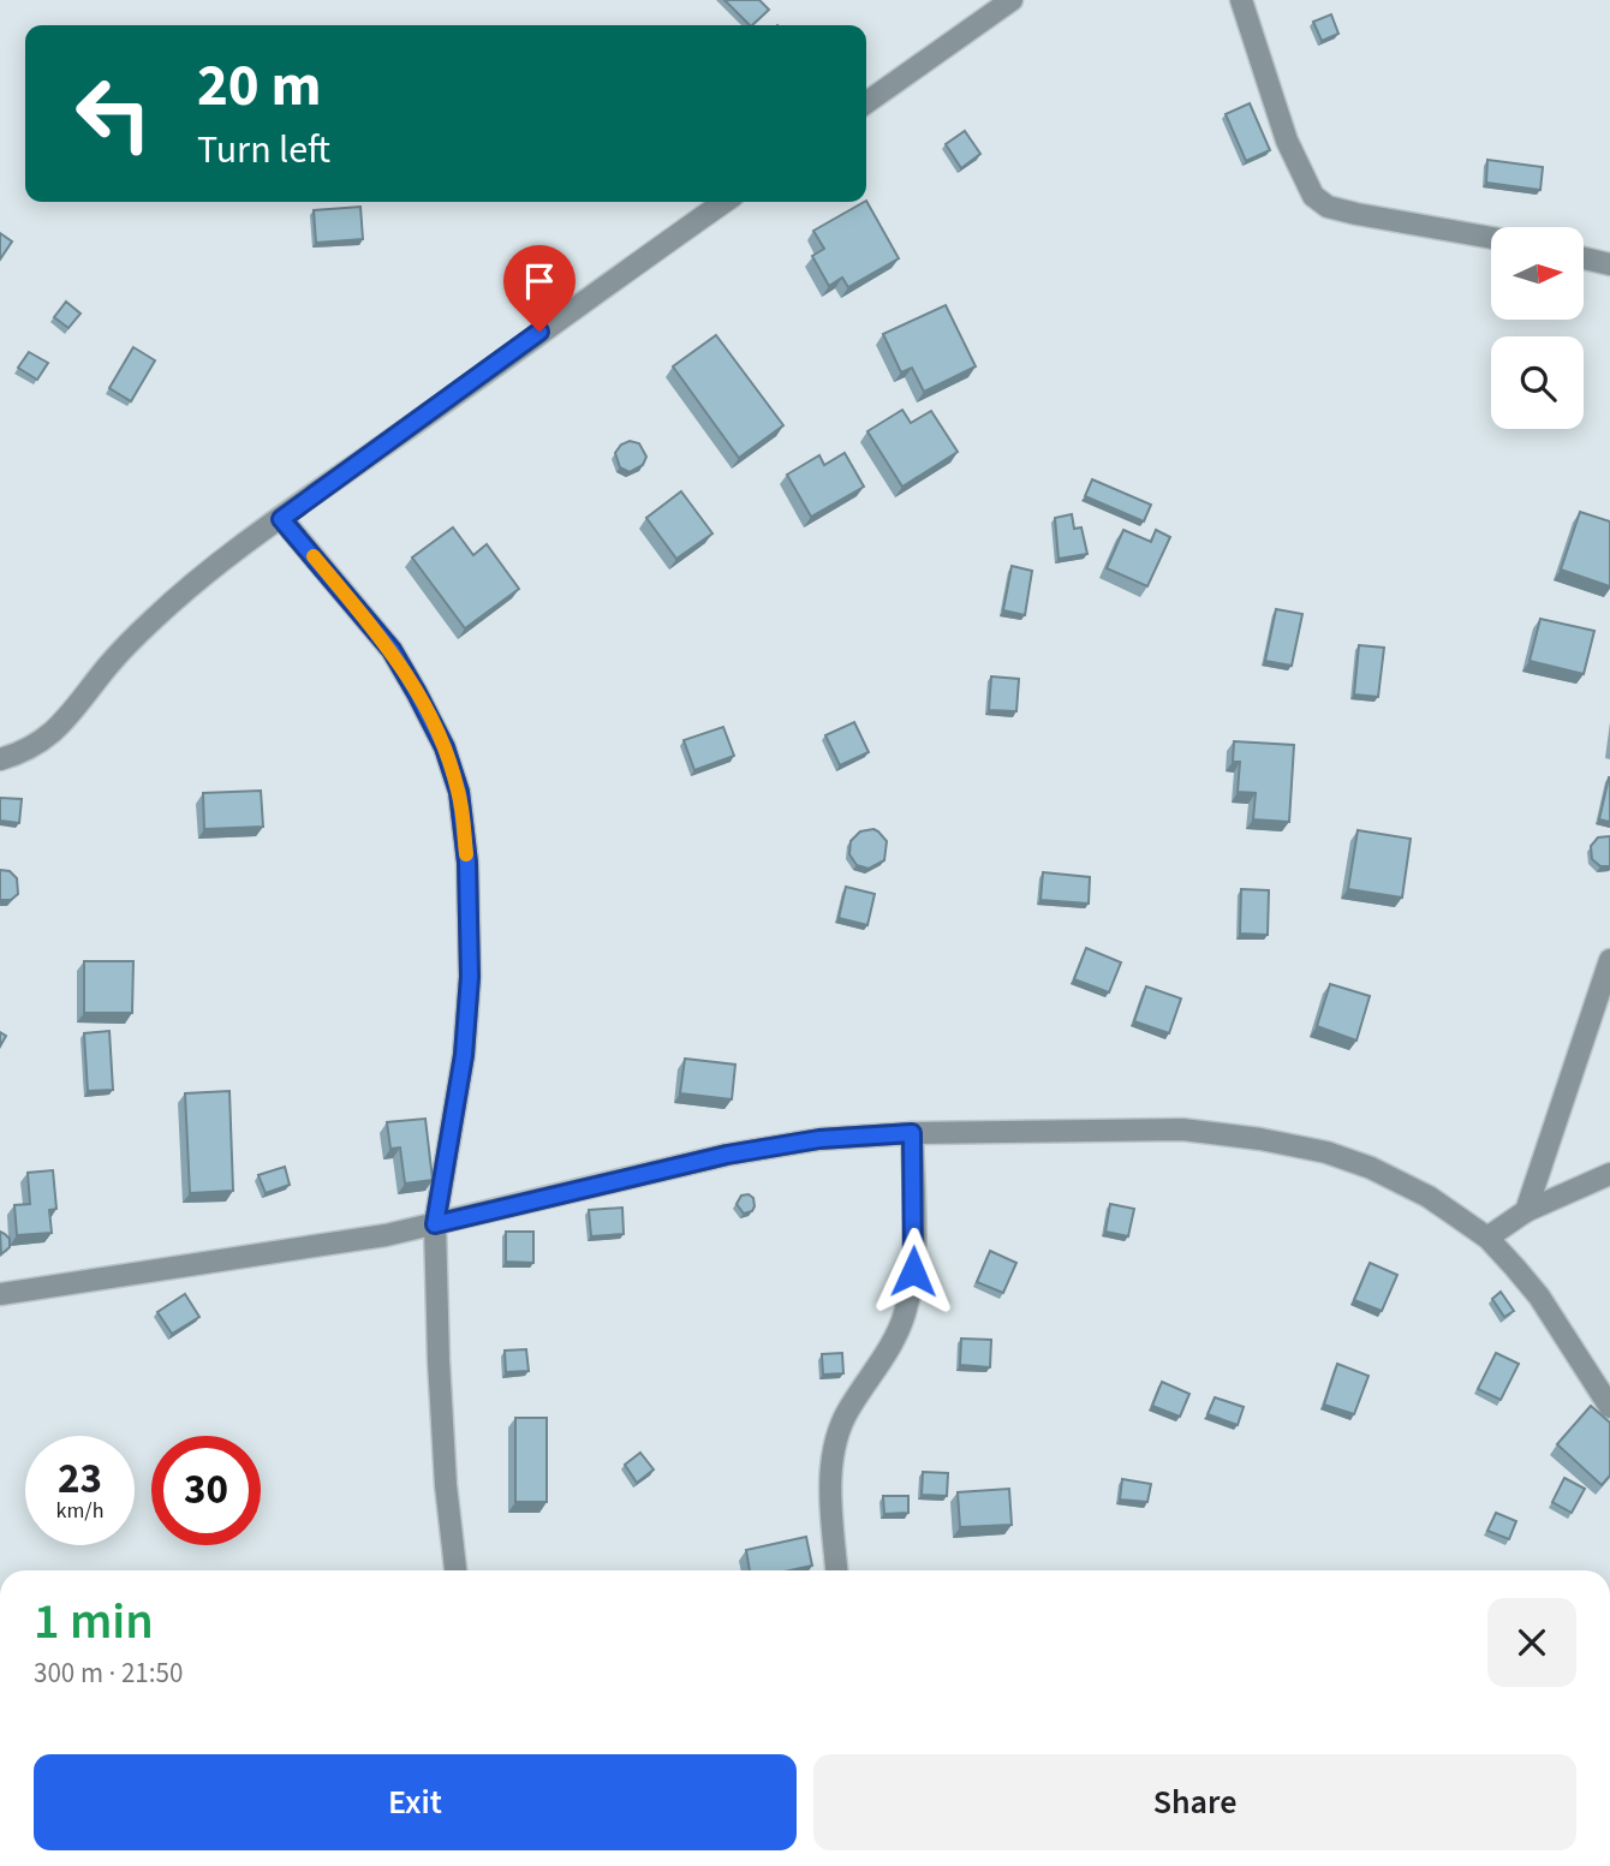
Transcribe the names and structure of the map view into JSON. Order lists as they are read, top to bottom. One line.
{"north":"right","page":{"turn":["20 m","Turn left"],"speed":"23 km/h","limit":"30","heading":["1 min","300 m · 21:50"],"buttons":["Exit","Share"]}}
